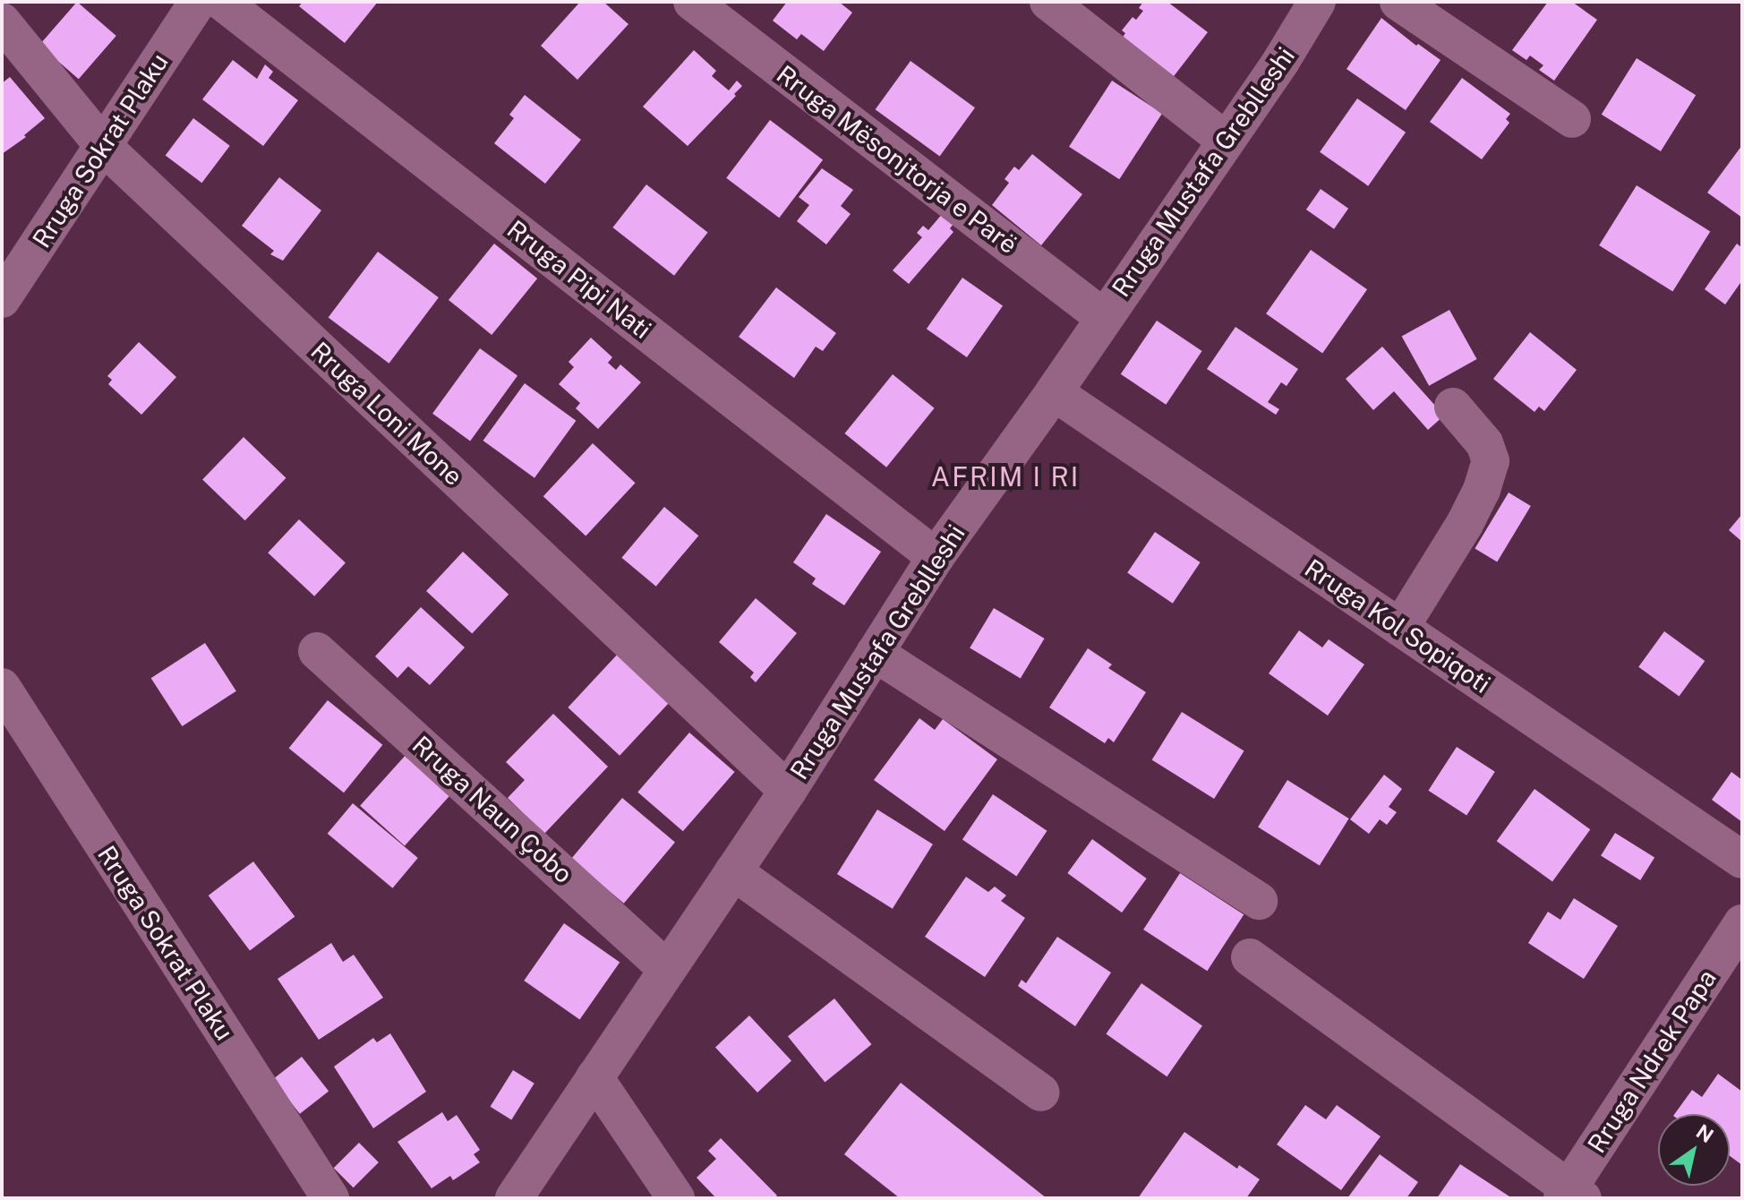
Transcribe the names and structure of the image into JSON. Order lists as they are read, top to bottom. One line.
{"streets":{"street":["Rruga Sokrat Plaku","Rruga Mësonjtorja e Parë","Rruga Mustafa Greblleshi","Rruga Pipi Nati","Rruga Loni Mone","Rruga Kol Sopiqoti","Rruga Naun Çobo","Rruga Ndrek Papa"]},"crossings":[["Rruga Sokrat Plaku","Rruga Loni Mone"],["Rruga Mësonjtorja e Parë","Rruga Mustafa Greblleshi"],["Rruga Mustafa Greblleshi","Rruga Pipi Nati"],["Rruga Mustafa Greblleshi","Rruga Loni Mone"],["Rruga Mustafa Greblleshi","Rruga Kol Sopiqoti"],["Rruga Mustafa Greblleshi","Rruga Naun Çobo"]],"districts":["AFRIM I RI"],"north":"top right"}
